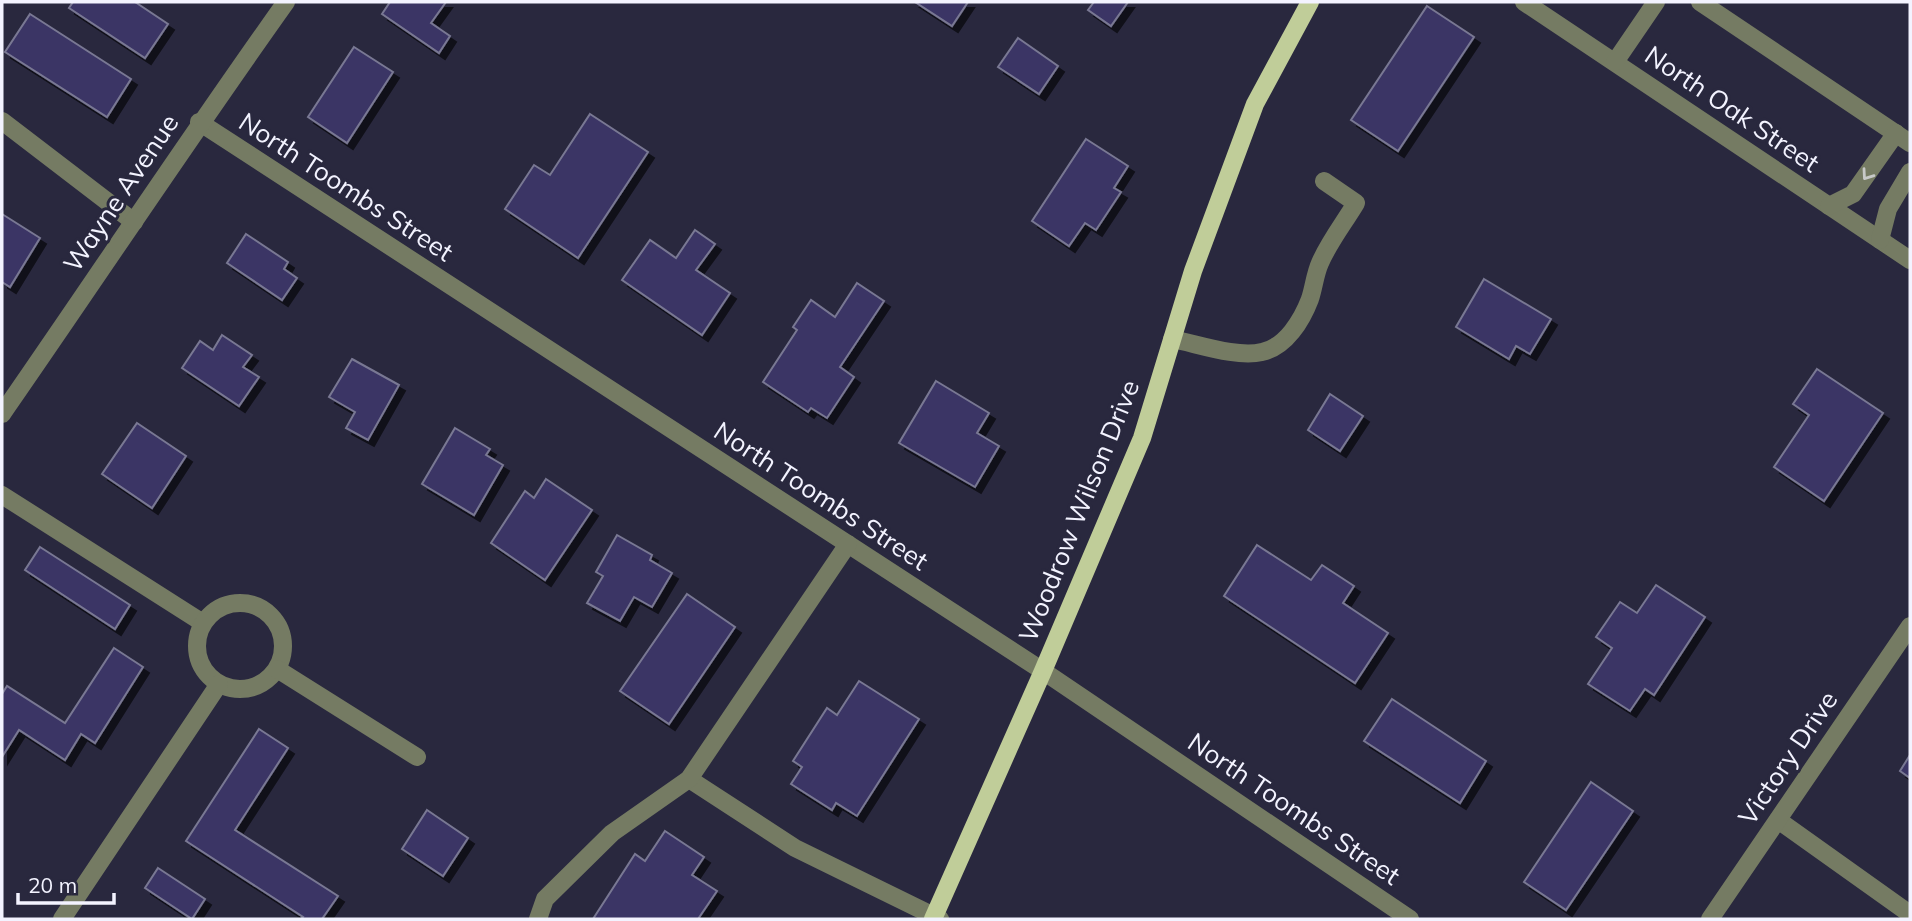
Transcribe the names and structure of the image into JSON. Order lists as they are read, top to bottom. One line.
{"streets":{"main road":["Woodrow Wilson Drive"],"street":["North Oak Street","North Toombs Street","Wayne Avenue","Victory Drive"]},"crossings":[["North Toombs Street","Wayne Avenue"],["North Toombs Street","Woodrow Wilson Drive"]],"scale_bar":"20 m"}
